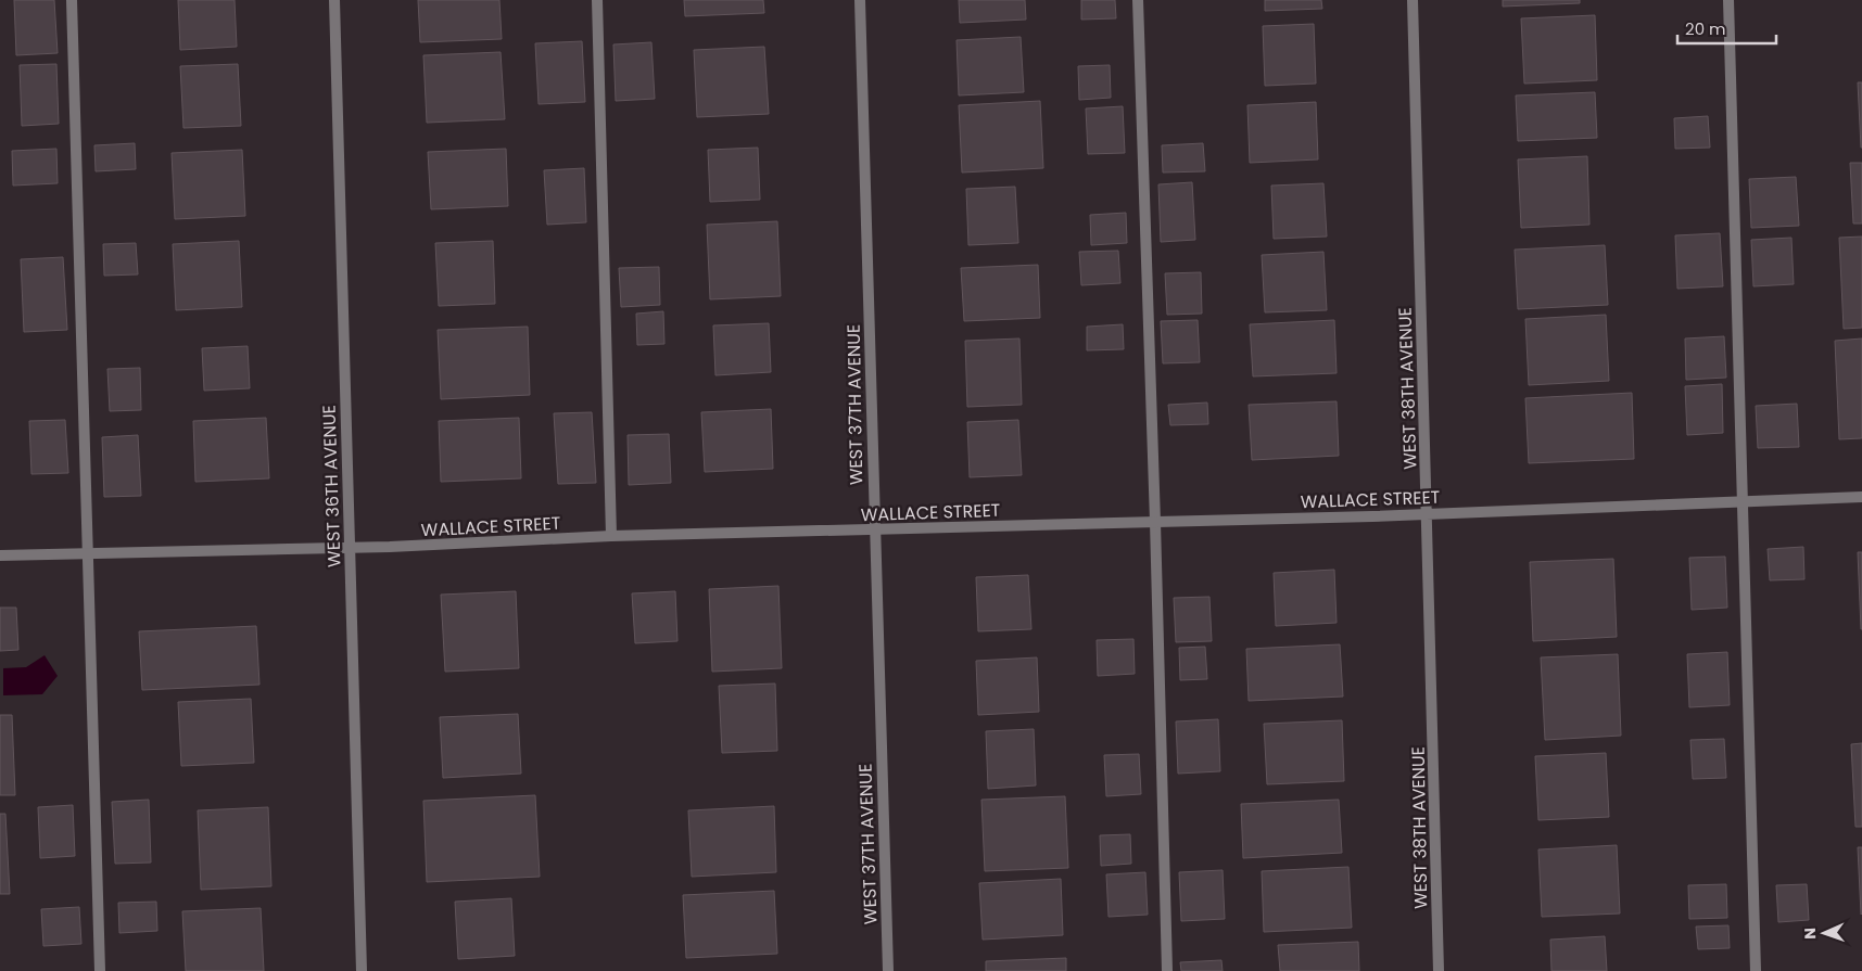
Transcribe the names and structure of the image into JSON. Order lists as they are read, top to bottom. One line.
{"streets":{"street":["WEST 38TH AVENUE","WEST 37TH AVENUE","WEST 36TH AVENUE","WALLACE STREET"]},"crossings":[["WEST 38TH AVENUE","WALLACE STREET"],["WEST 37TH AVENUE","WALLACE STREET"],["WEST 36TH AVENUE","WALLACE STREET"]],"scale_bar":"20 m","north":"left"}
